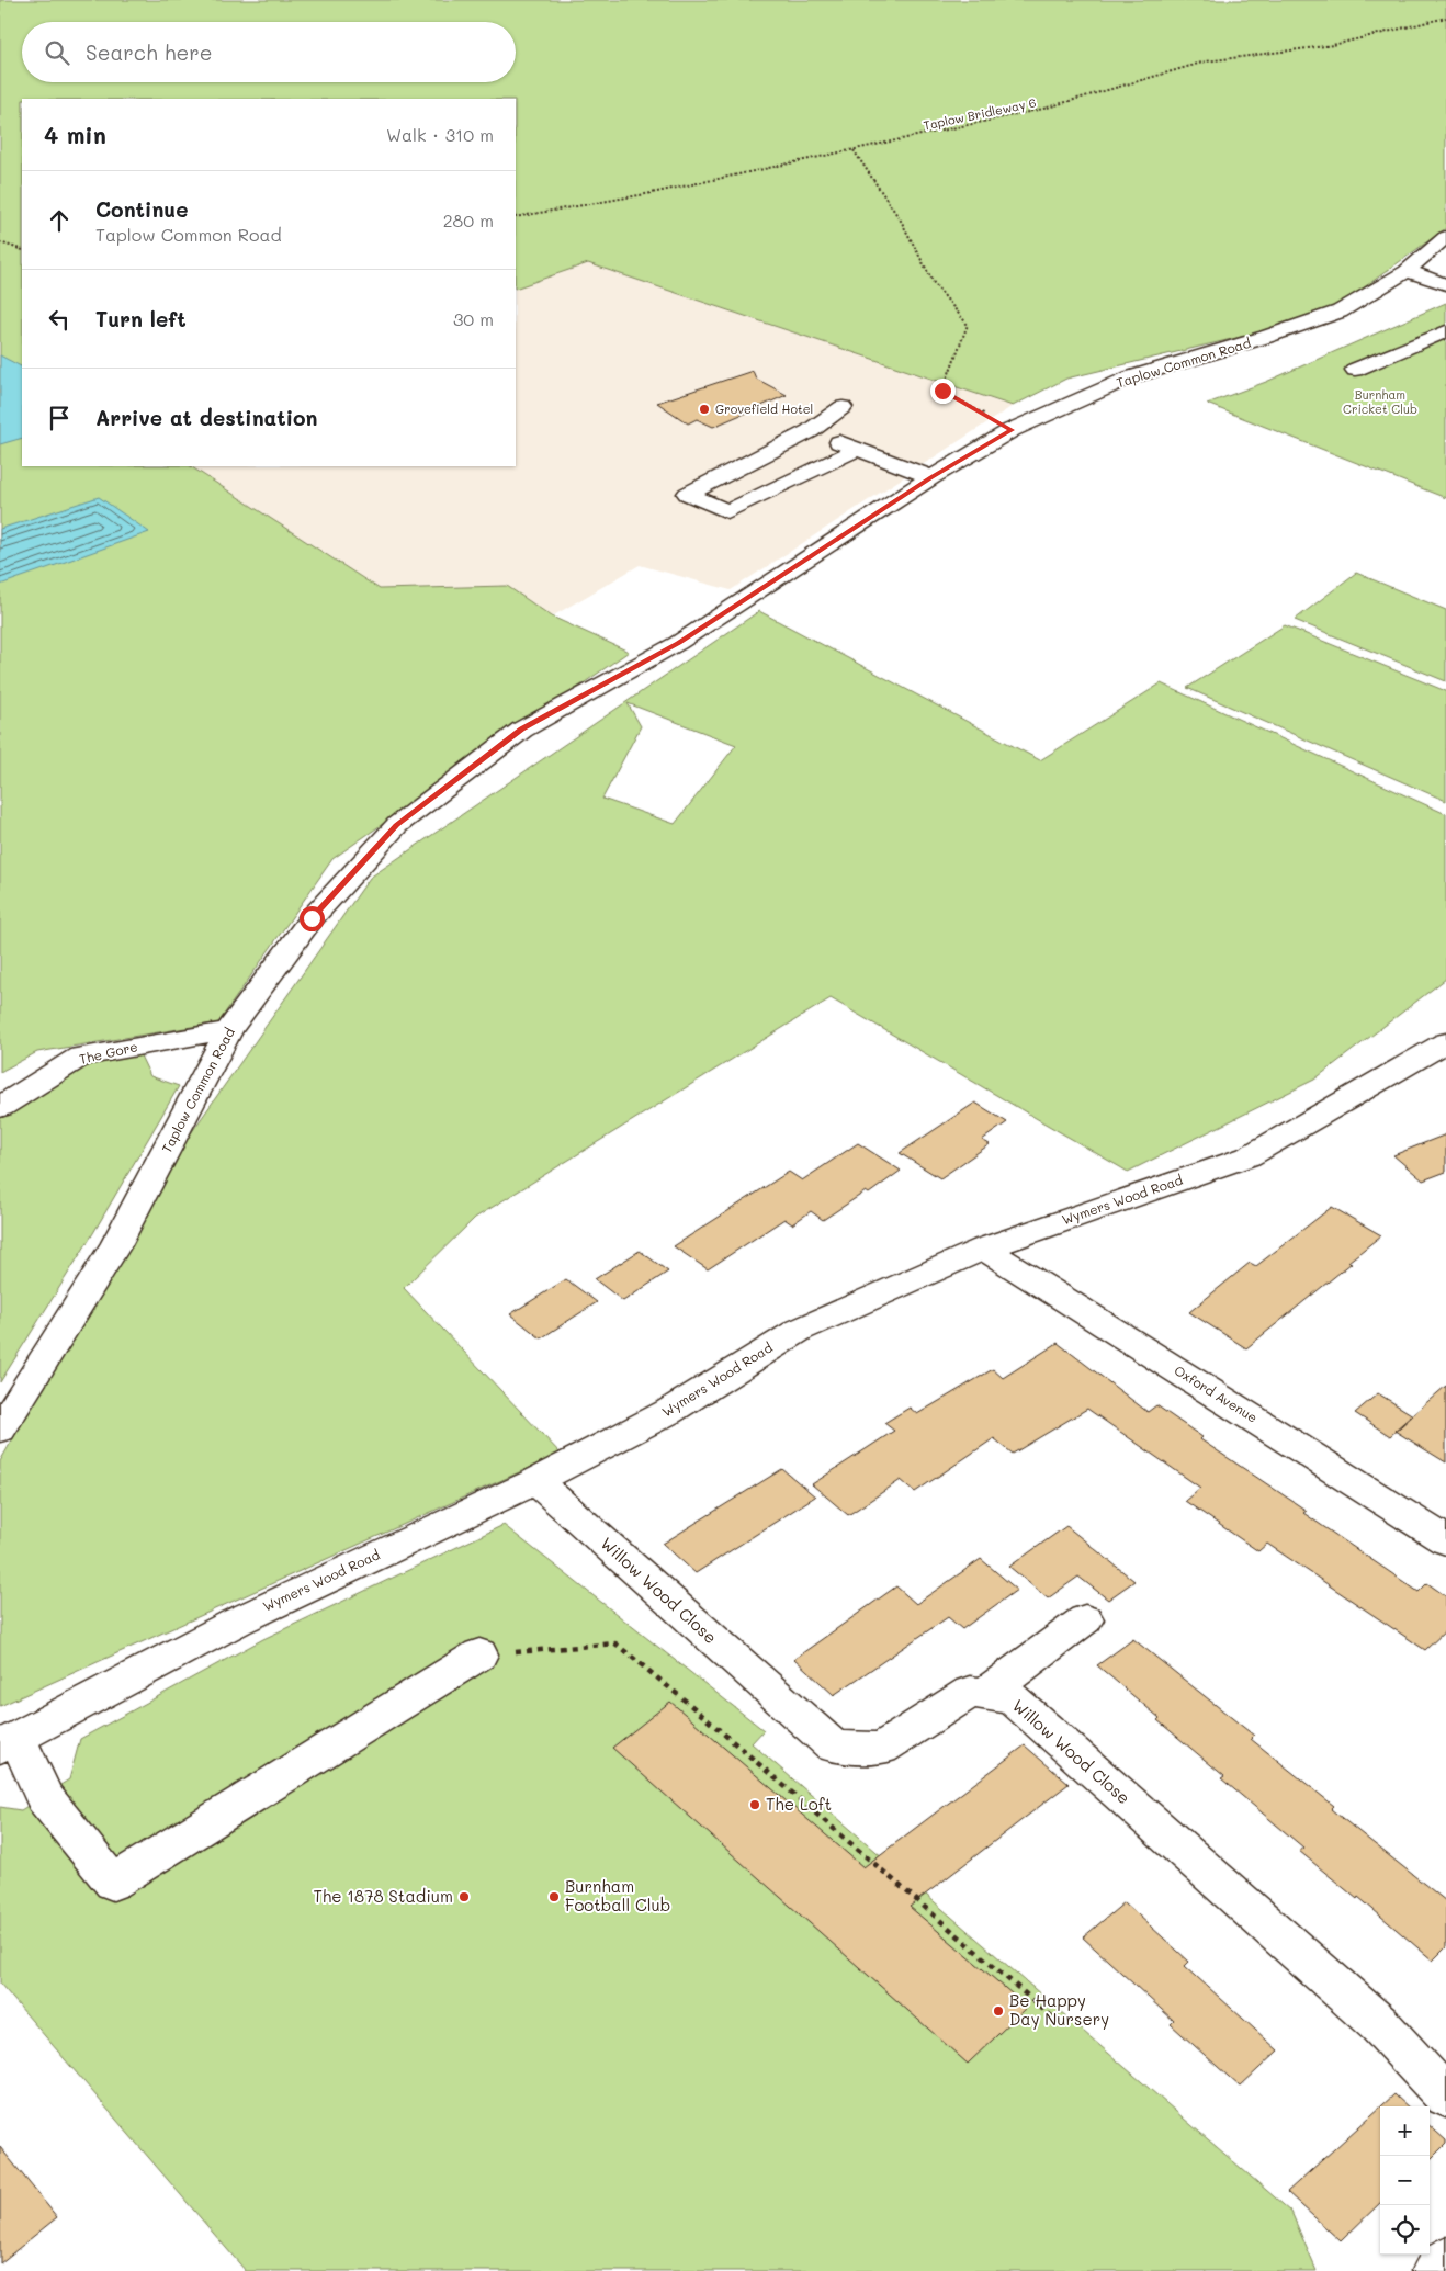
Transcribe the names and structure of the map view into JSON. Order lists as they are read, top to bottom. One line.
{"streets":{"street":["Taplow Common Road","The Gore","Wymers Wood Road","Oxford Avenue","Willow Wood Close"],"path":["Taplow Bridleway 6"]},"crossings":[["Taplow Common Road","The Gore"],["Wymers Wood Road","Oxford Avenue"],["Wymers Wood Road","Willow Wood Close"]],"parks":["Burnham Cricket Club"],"places":["Grovefield Hotel","The Loft","The 1878 Stadium","Burnham Football Club","Be Happy Day Nursery"],"page":{"search":"Search here","heading":["4 min","Walk · 310 m"],"list":[["Continue","Taplow Common Road","280 m"],["Turn left","30 m"],"Arrive at destination"],"map_buttons":["+","−"]}}
